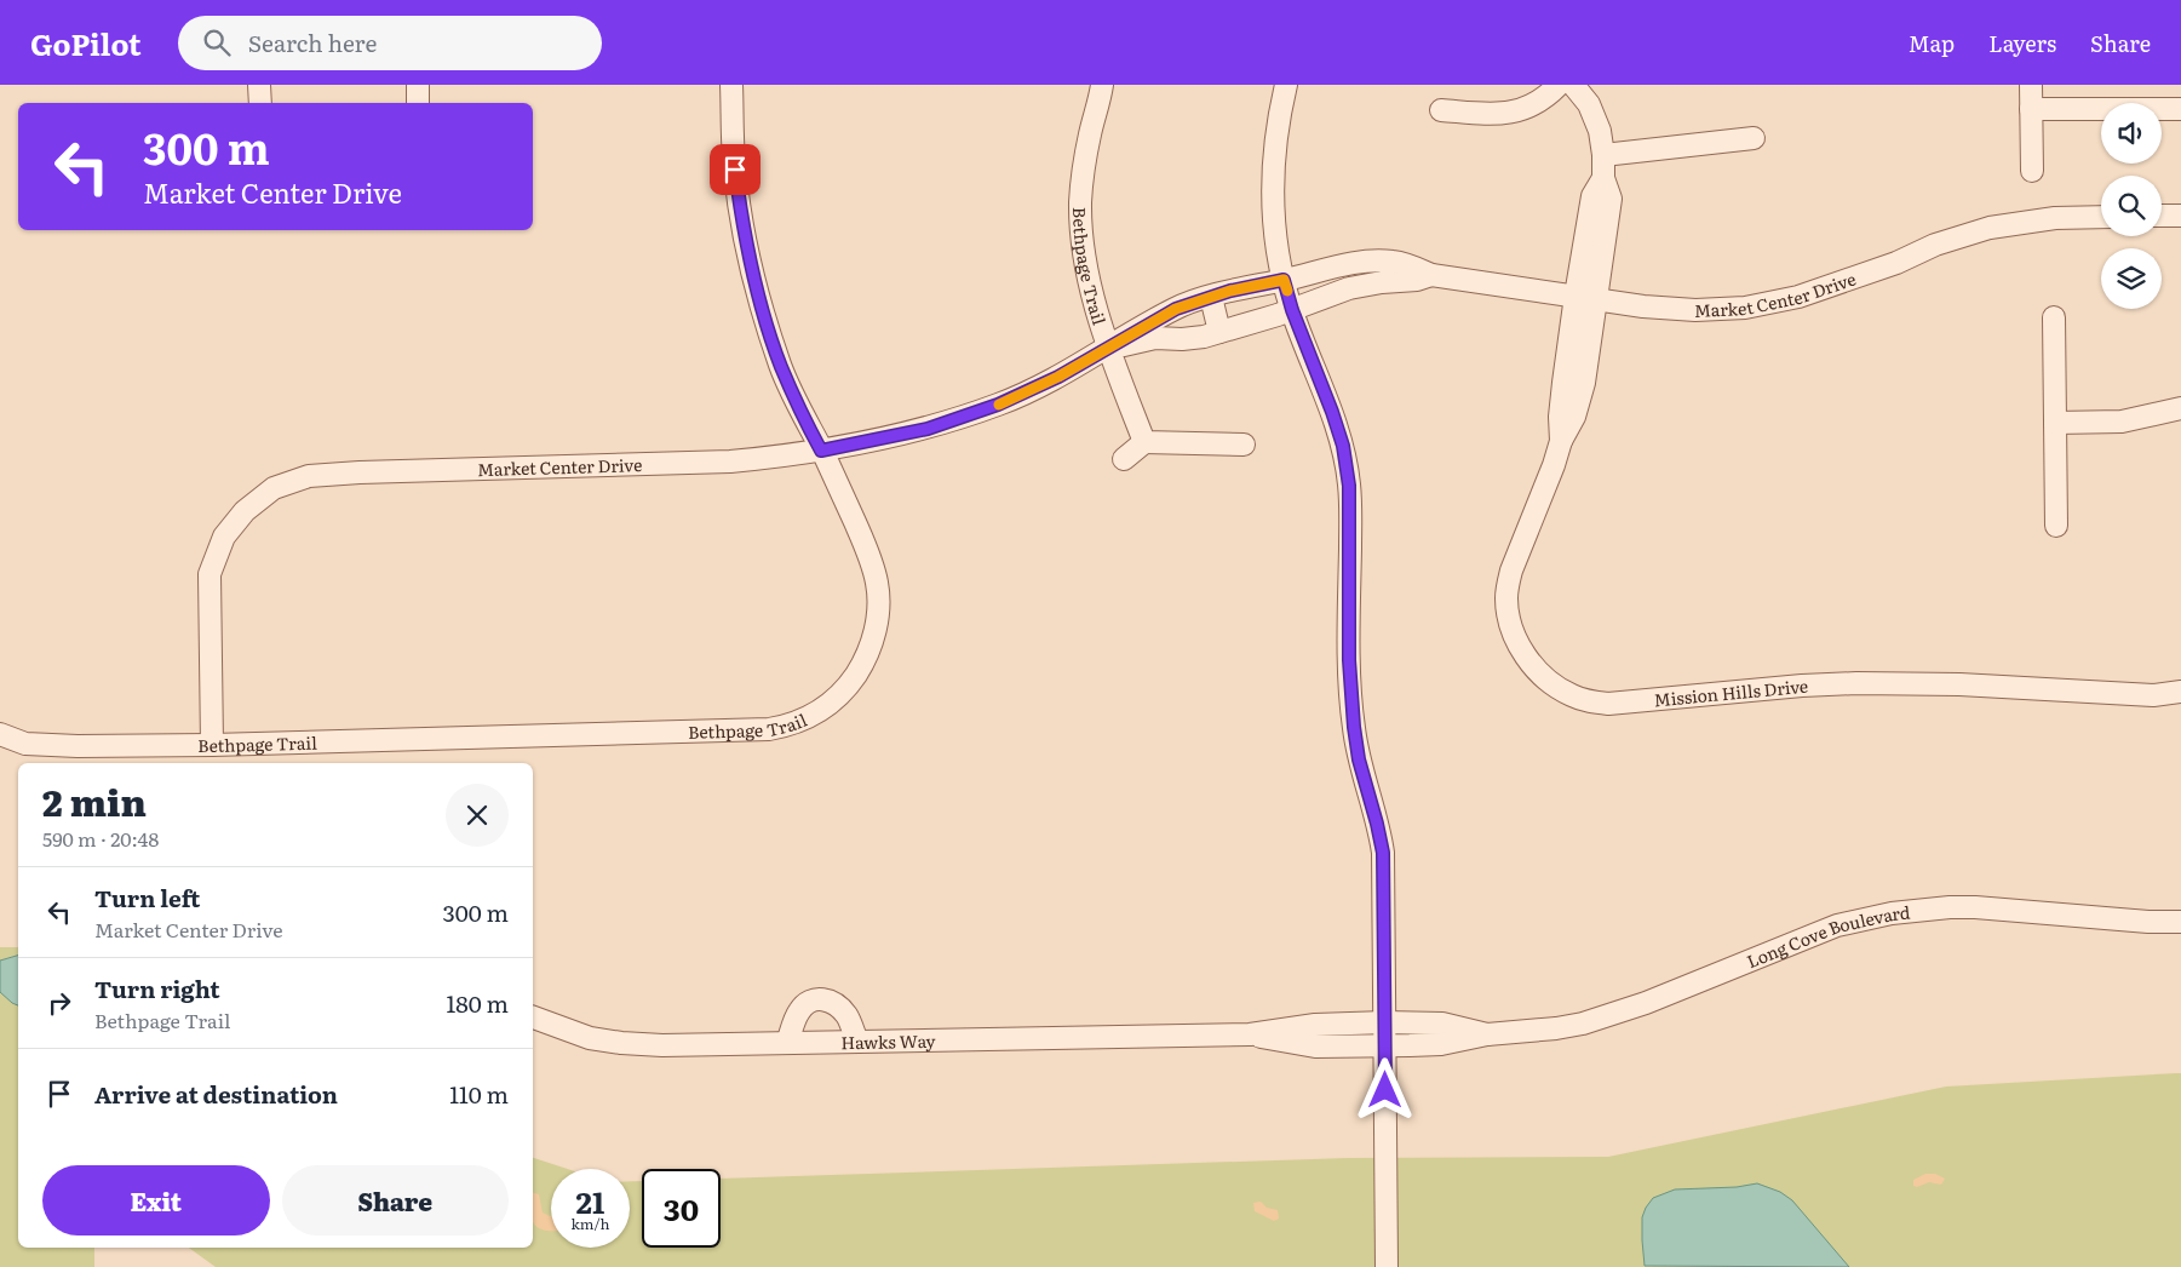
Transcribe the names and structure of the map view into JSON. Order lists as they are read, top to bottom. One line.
{"streets":{"street":["Bethpage Trail","Market Center Drive","Mission Hills Drive","Long Cove Boulevard","Hawks Way"]},"crossings":[["Bethpage Trail","Market Center Drive"],["Market Center Drive","Mission Hills Drive"],["Long Cove Boulevard","Hawks Way"]],"page":{"header":"GoPilot","search":"Search here","nav":["Map","Layers","Share"],"turn":["300 m","Market Center Drive"],"heading":["2 min","590 m · 20:48"],"list":[{"name":"Turn left","note":"Market Center Drive","value":"300 m"},{"name":"Turn right","note":"Bethpage Trail","value":"180 m"},{"name":"Arrive at destination","value":"110 m"}],"buttons":["Exit","Share"],"speed":"21 km/h","limit":"30"}}
